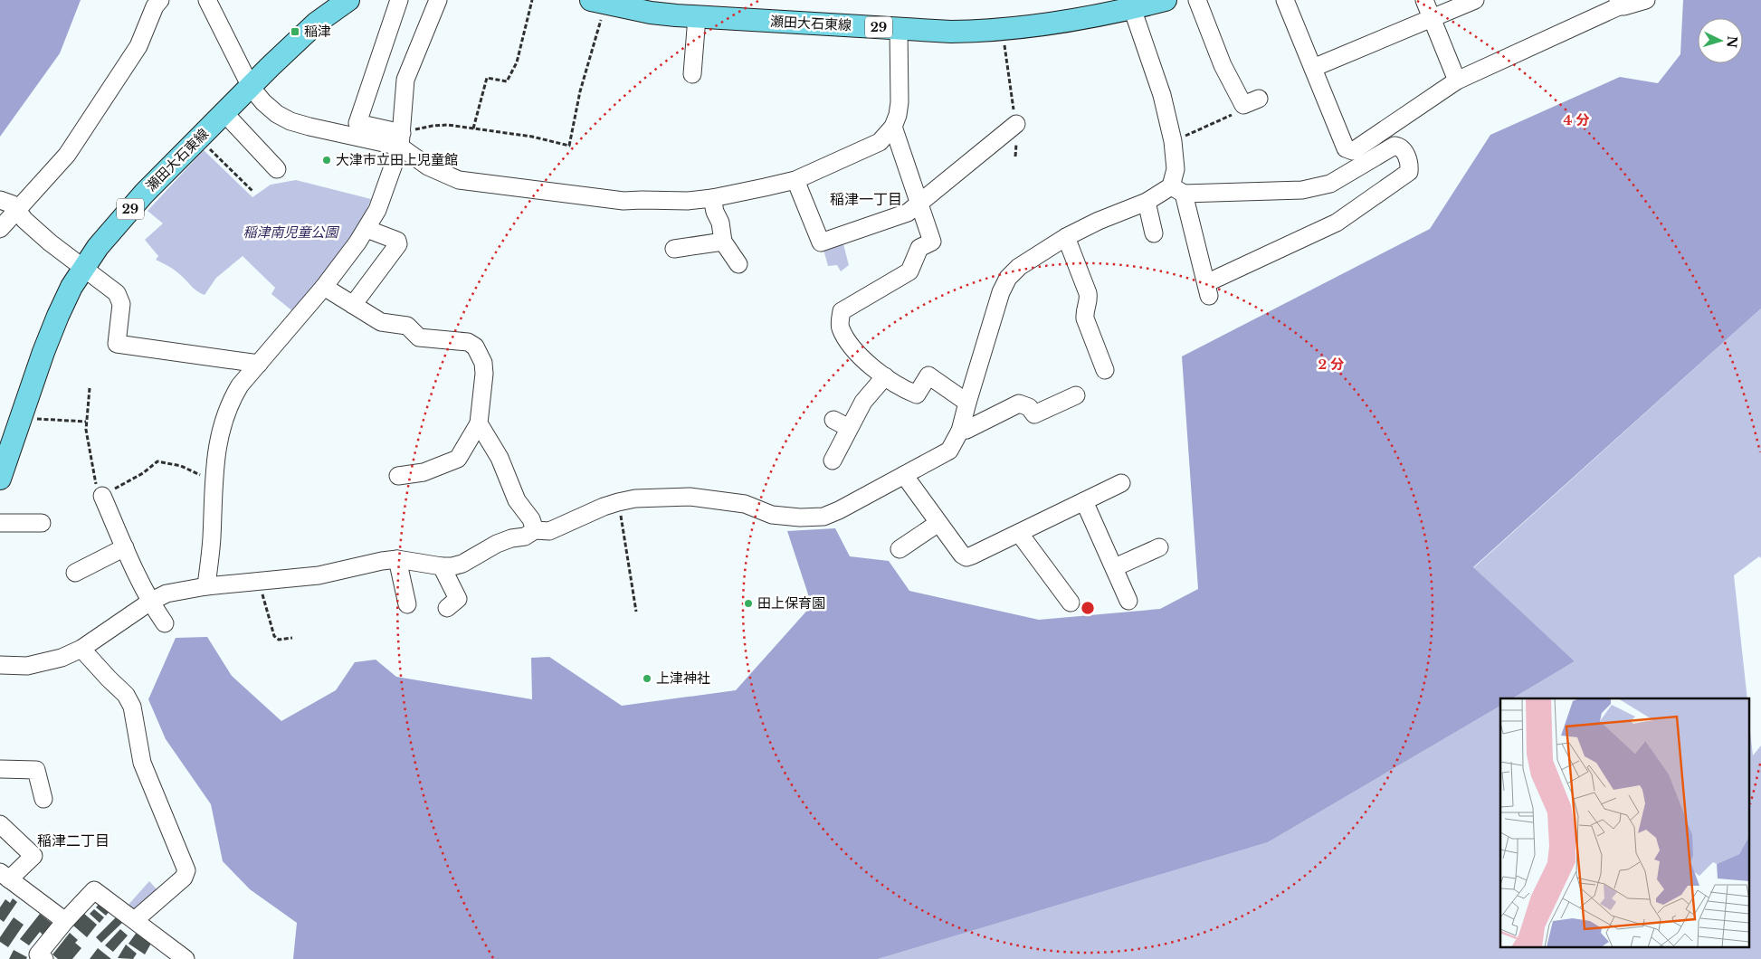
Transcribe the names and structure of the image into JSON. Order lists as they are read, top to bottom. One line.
{"streets":{"main road":["瀬田大石東線","29"]},"districts":["稲津一丁目","稲津二丁目"],"parks":["稲津南児童公園"],"places":{"transit":["稲津"],"other":["大津市立田上児童館","田上保育園","上津神社"]},"north":"right","rings":["4 分","2 分"]}
